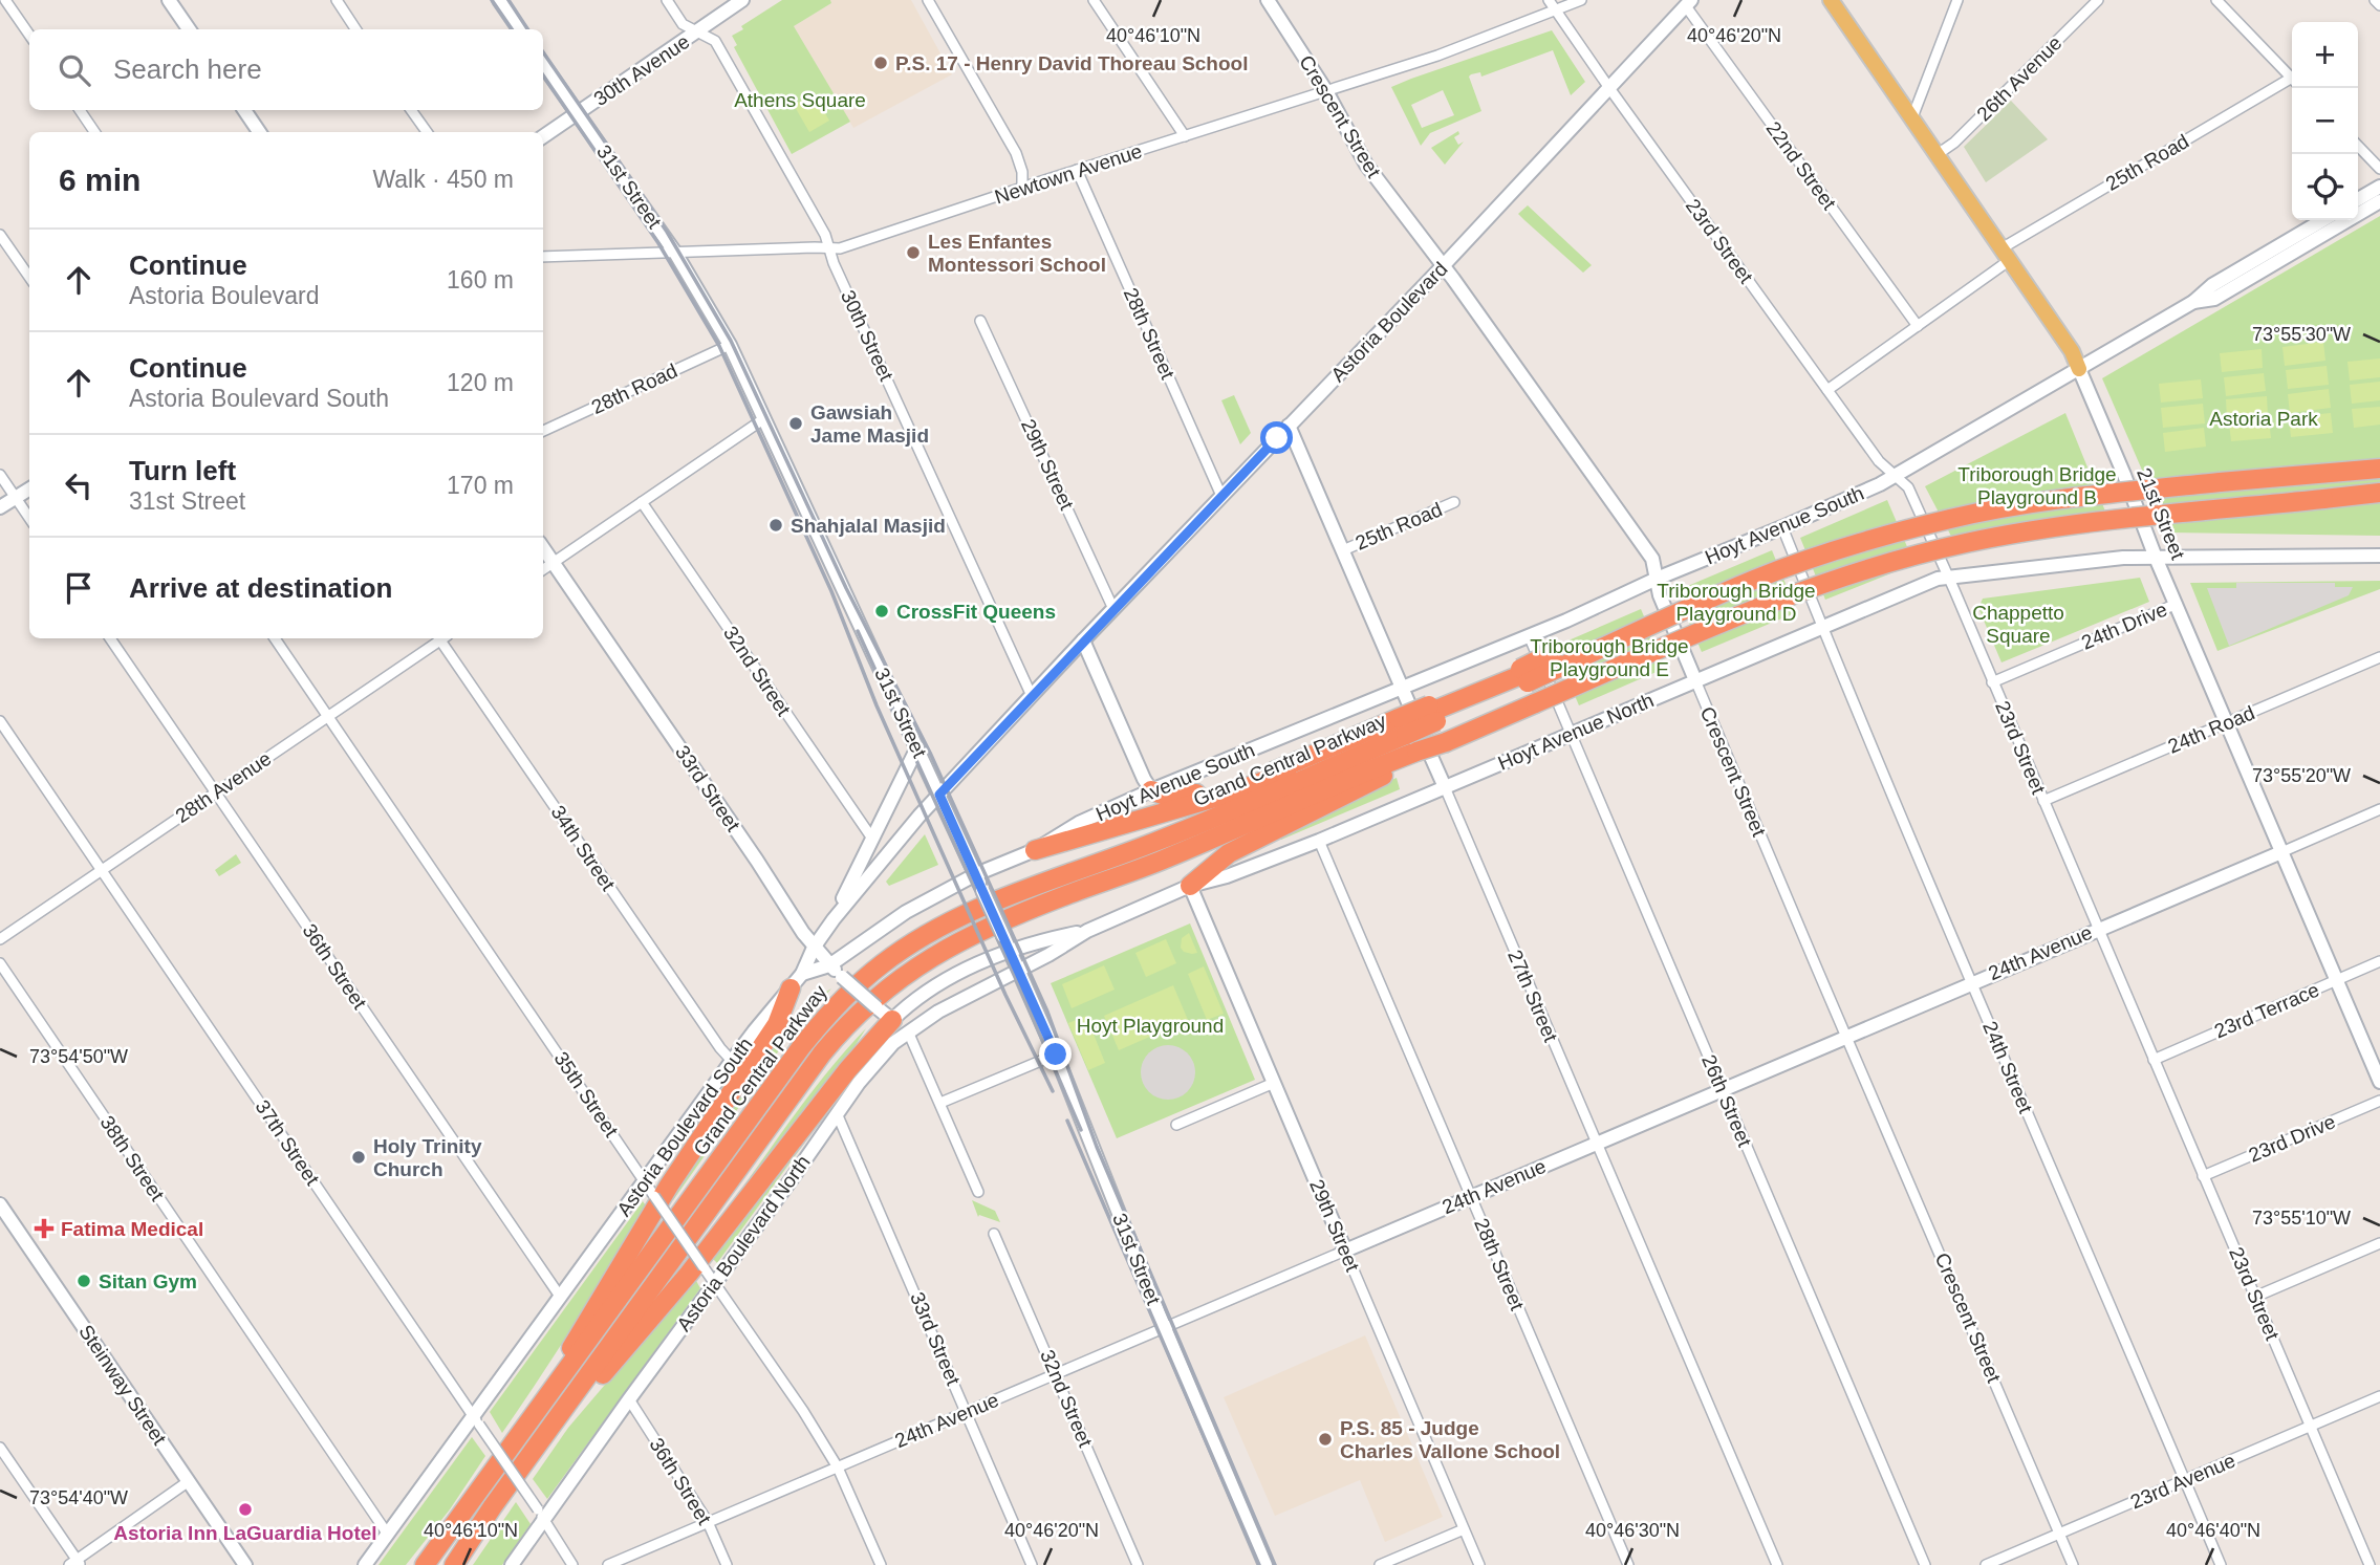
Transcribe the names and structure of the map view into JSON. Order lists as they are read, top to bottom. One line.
{"streets":{"highway":["Grand Central Parkway"],"main road":["30th Avenue","Crescent Street","31st Street","Astoria Boulevard","29th Street","21st Street","Hoyt Avenue South","Hoyt Avenue North","33rd Street","24th Avenue","27th Street","Astoria Boulevard South","Astoria Boulevard North","Steinway Street"],"street":["26th Avenue","25th Road","22nd Street","Newtown Avenue","23rd Street","28th Street","30th Street","28th Road","24th Drive","32nd Street","24th Road","28th Avenue","34th Street","36th Street","23rd Terrace","24th Street","35th Street","26th Street","23rd Drive","37th Street","38th Street","23rd Avenue"]},"crossings":[["30th Avenue","31st Street"],["30th Avenue","30th Street"],["26th Avenue","21st Street"],["Crescent Street","Newtown Avenue"],["Crescent Street","Astoria Boulevard"],["Crescent Street","Hoyt Avenue South"],["Crescent Street","Hoyt Avenue North"],["Crescent Street","24th Avenue"],["Crescent Street","23rd Avenue"],["25th Road","22nd Street"],["25th Road","23rd Street"],["25th Road","21st Street"],["25th Road","27th Street"],["22nd Street","Astoria Boulevard"],["Newtown Avenue","31st Street"],["Newtown Avenue","23rd Street"],["Newtown Avenue","28th Street"],["Newtown Avenue","30th Street"],["31st Street","28th Road"],["31st Street","Hoyt Avenue South"],["31st Street","Hoyt Avenue North"],["31st Street","24th Avenue"],["31st Street","Astoria Boulevard South"],["31st Street","Astoria Boulevard North"],["23rd Street","Astoria Boulevard"],["23rd Street","Hoyt Avenue South"],["23rd Street","24th Drive"],["23rd Street","24th Road"],["23rd Street","Hoyt Avenue North"],["23rd Street","24th Avenue"],["23rd Street","23rd Terrace"],["23rd Street","23rd Drive"],["23rd Street","23rd Avenue"],["Astoria Boulevard","28th Street"],["Astoria Boulevard","29th Street"],["Astoria Boulevard","27th Street"],["Astoria Boulevard","Astoria Boulevard South"],["28th Street","Hoyt Avenue North"],["28th Street","24th Avenue"],["30th Street","Astoria Boulevard South"],["29th Street","Hoyt Avenue North"],["29th Street","24th Avenue"],["21st Street","Hoyt Avenue South"],["21st Street","24th Drive"],["21st Street","24th Road"],["21st Street","Hoyt Avenue North"],["21st Street","24th Avenue"],["21st Street","23rd Terrace"],["Hoyt Avenue South","33rd Street"],["Hoyt Avenue South","27th Street"],["Hoyt Avenue South","24th Street"],["Hoyt Avenue South","26th Street"],["Hoyt Avenue South","Astoria Boulevard South"],["32nd Street","24th Avenue"],["Hoyt Avenue North","27th Street"],["Hoyt Avenue North","24th Street"],["Hoyt Avenue North","26th Street"],["Hoyt Avenue North","Astoria Boulevard North"],["28th Avenue","36th Street"],["28th Avenue","35th Street"],["28th Avenue","37th Street"],["33rd Street","24th Avenue"],["33rd Street","Astoria Boulevard South"],["33rd Street","Astoria Boulevard North"],["34th Street","Astoria Boulevard South"],["24th Avenue","36th Street"],["24th Avenue","27th Street"],["24th Avenue","24th Street"],["24th Avenue","35th Street"],["24th Avenue","26th Street"],["36th Street","Astoria Boulevard South"],["36th Street","Astoria Boulevard North"],["24th Street","23rd Avenue"],["35th Street","Astoria Boulevard South"],["35th Street","Astoria Boulevard North"],["Astoria Boulevard South","37th Street"],["Astoria Boulevard South","38th Street"],["37th Street","Astoria Boulevard North"]],"parks":["Athens Square","Astoria Park","Triborough Bridge Playground B","Triborough Bridge Playground D","Chappetto Square","Triborough Bridge Playground E","Hoyt Playground"],"places":{"other":["P.S. 17 - Henry David Thoreau School","Les Enfantes Montessori School","Gawsiah Jame Masjid","Shahjalal Masjid","CrossFit Queens","Holy Trinity Church","Sitan Gym","P.S. 85 - Judge Charles Vallone School","Astoria Inn LaGuardia Hotel"],"health":["Fatima Medical"]},"page":{"map_buttons":["+","−"],"search":"Search here","heading":["6 min","Walk · 450 m"],"list":[["Continue","Astoria Boulevard","160 m"],["Continue","Astoria Boulevard South","120 m"],["Turn left","31st Street","170 m"],"Arrive at destination"]},"coordinates":["40°46'10\"N","40°46'20\"N","73°55'30\"W","73°55'20\"W","73°54'50\"W","73°55'10\"W","73°54'40\"W","40°46'30\"N","40°46'40\"N"]}
